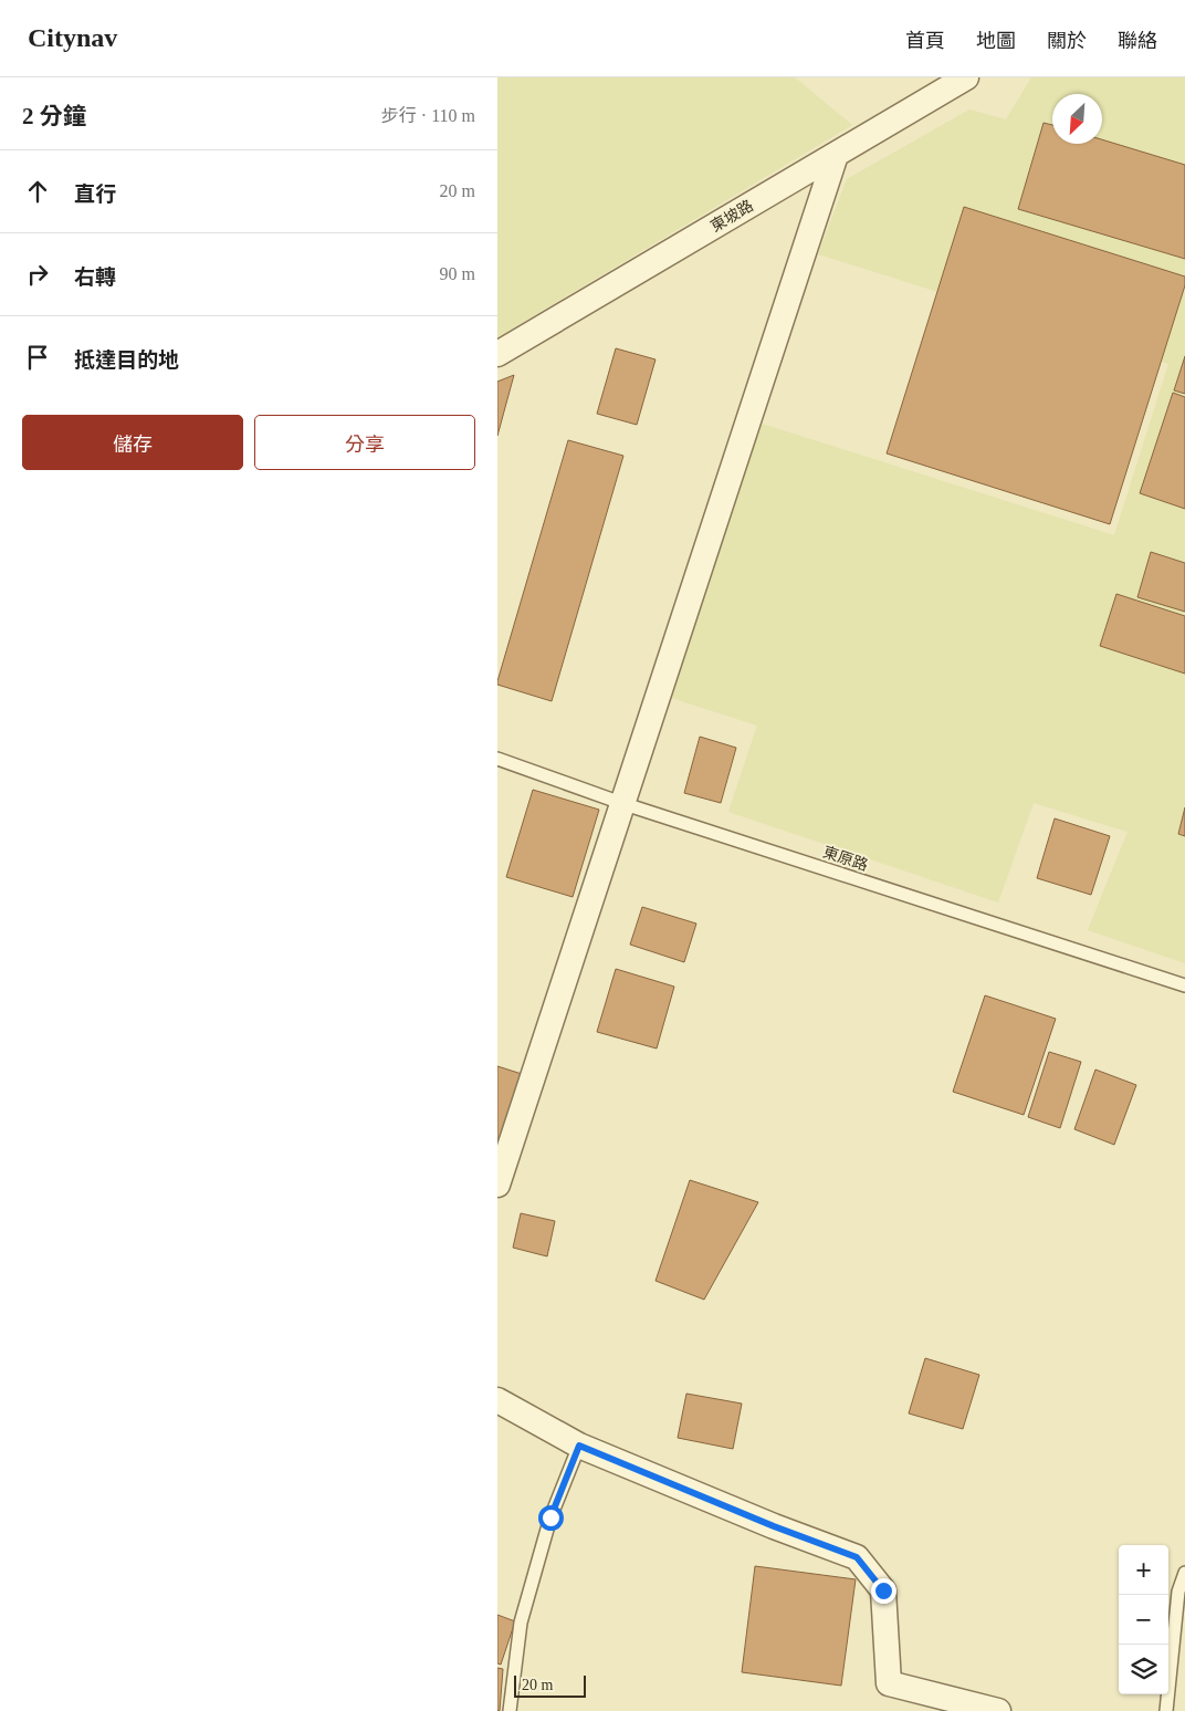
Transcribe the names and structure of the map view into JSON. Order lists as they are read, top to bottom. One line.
{"streets":{"street":["東坡路"],"lane":["東原路"]},"scale_bar":"20 m","north":"bottom left","page":{"header":"Citynav","nav":["首頁","地圖","關於","聯絡"],"heading":["2 分鐘","步行 · 110 m"],"list":[["直行","20 m"],["右轉","90 m"],"抵達目的地"],"buttons":["儲存","分享"],"map_buttons":["+","−"],"scale":"20 m"}}
